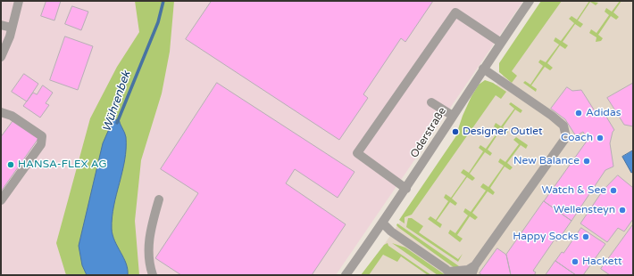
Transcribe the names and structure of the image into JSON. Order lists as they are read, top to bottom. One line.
{"streets":{"street":["Oderstraße"]},"water":["Wührenbek"],"places":["Adidas","Designer Outlet","Coach","New Balance","HANSA-FLEX AG","Watch & See","Wellensteyn","Happy Socks","Hackett"]}
